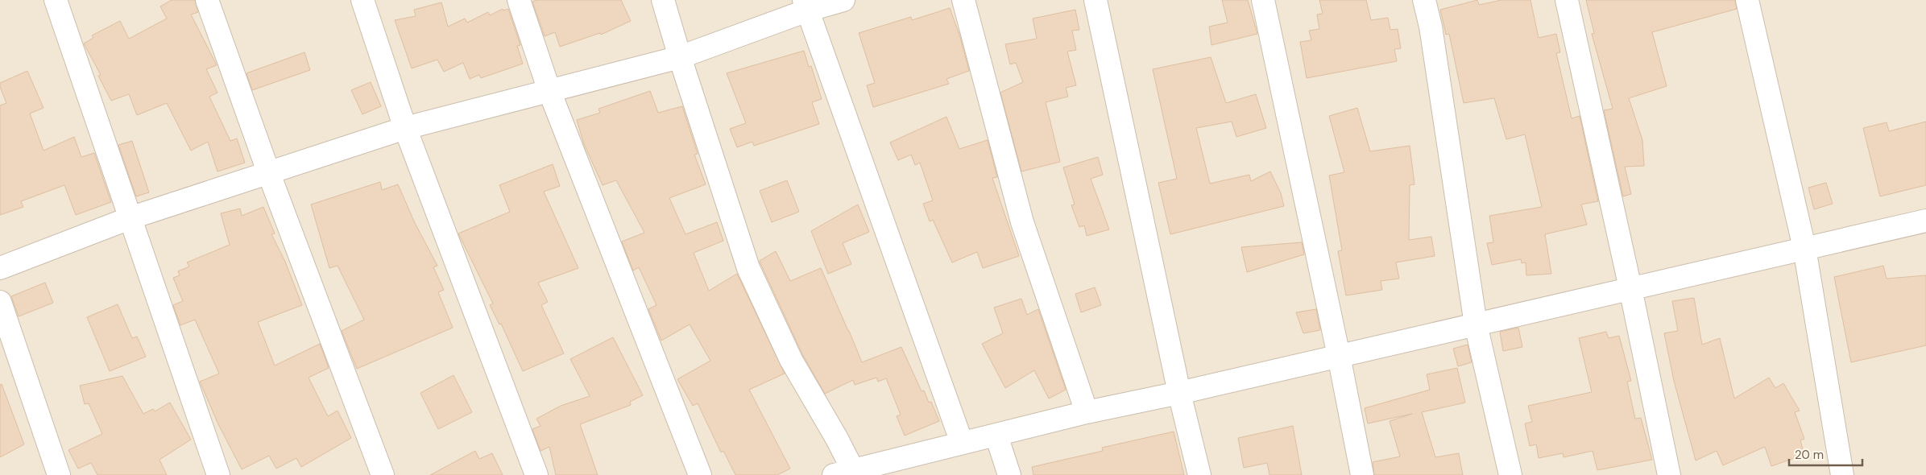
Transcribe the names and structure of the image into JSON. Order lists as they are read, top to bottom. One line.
{"scale_bar":"20 m"}
